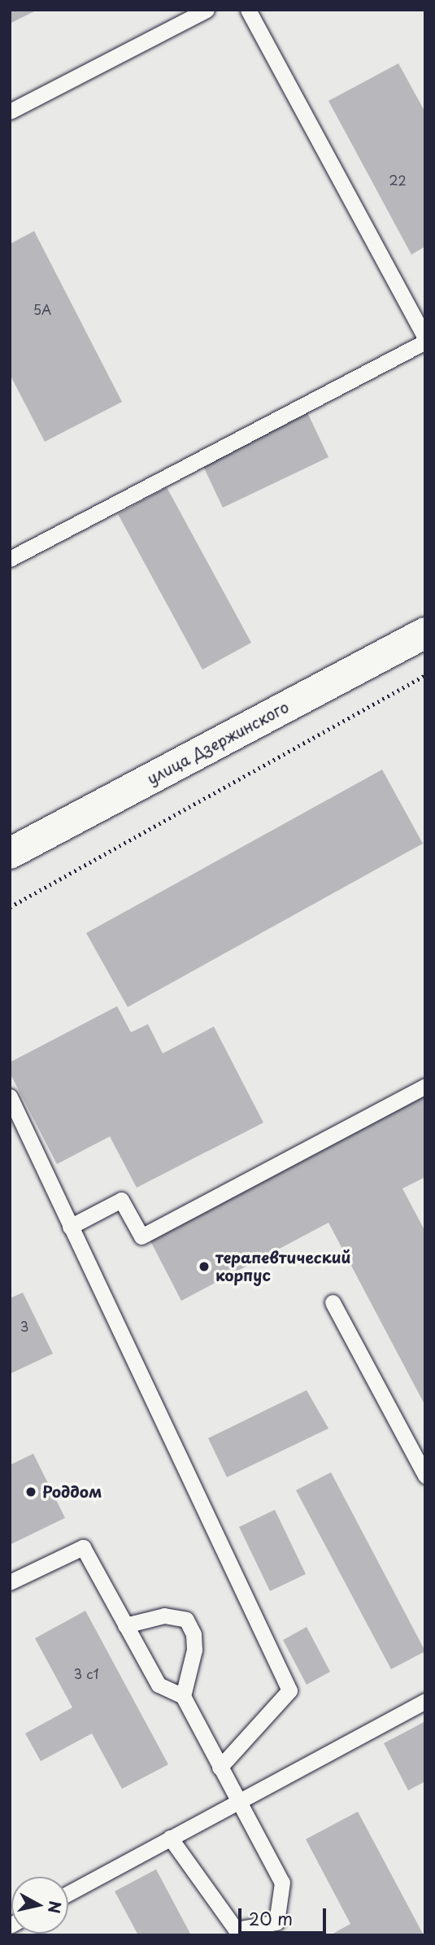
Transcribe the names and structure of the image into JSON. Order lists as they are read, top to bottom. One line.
{"streets":{"street":["улица Дзержинского"]},"places":["терапевтический корпус","Роддом"],"house_numbers":["22","5А","3","3 с1"],"scale_bar":"20 m","north":"right"}
